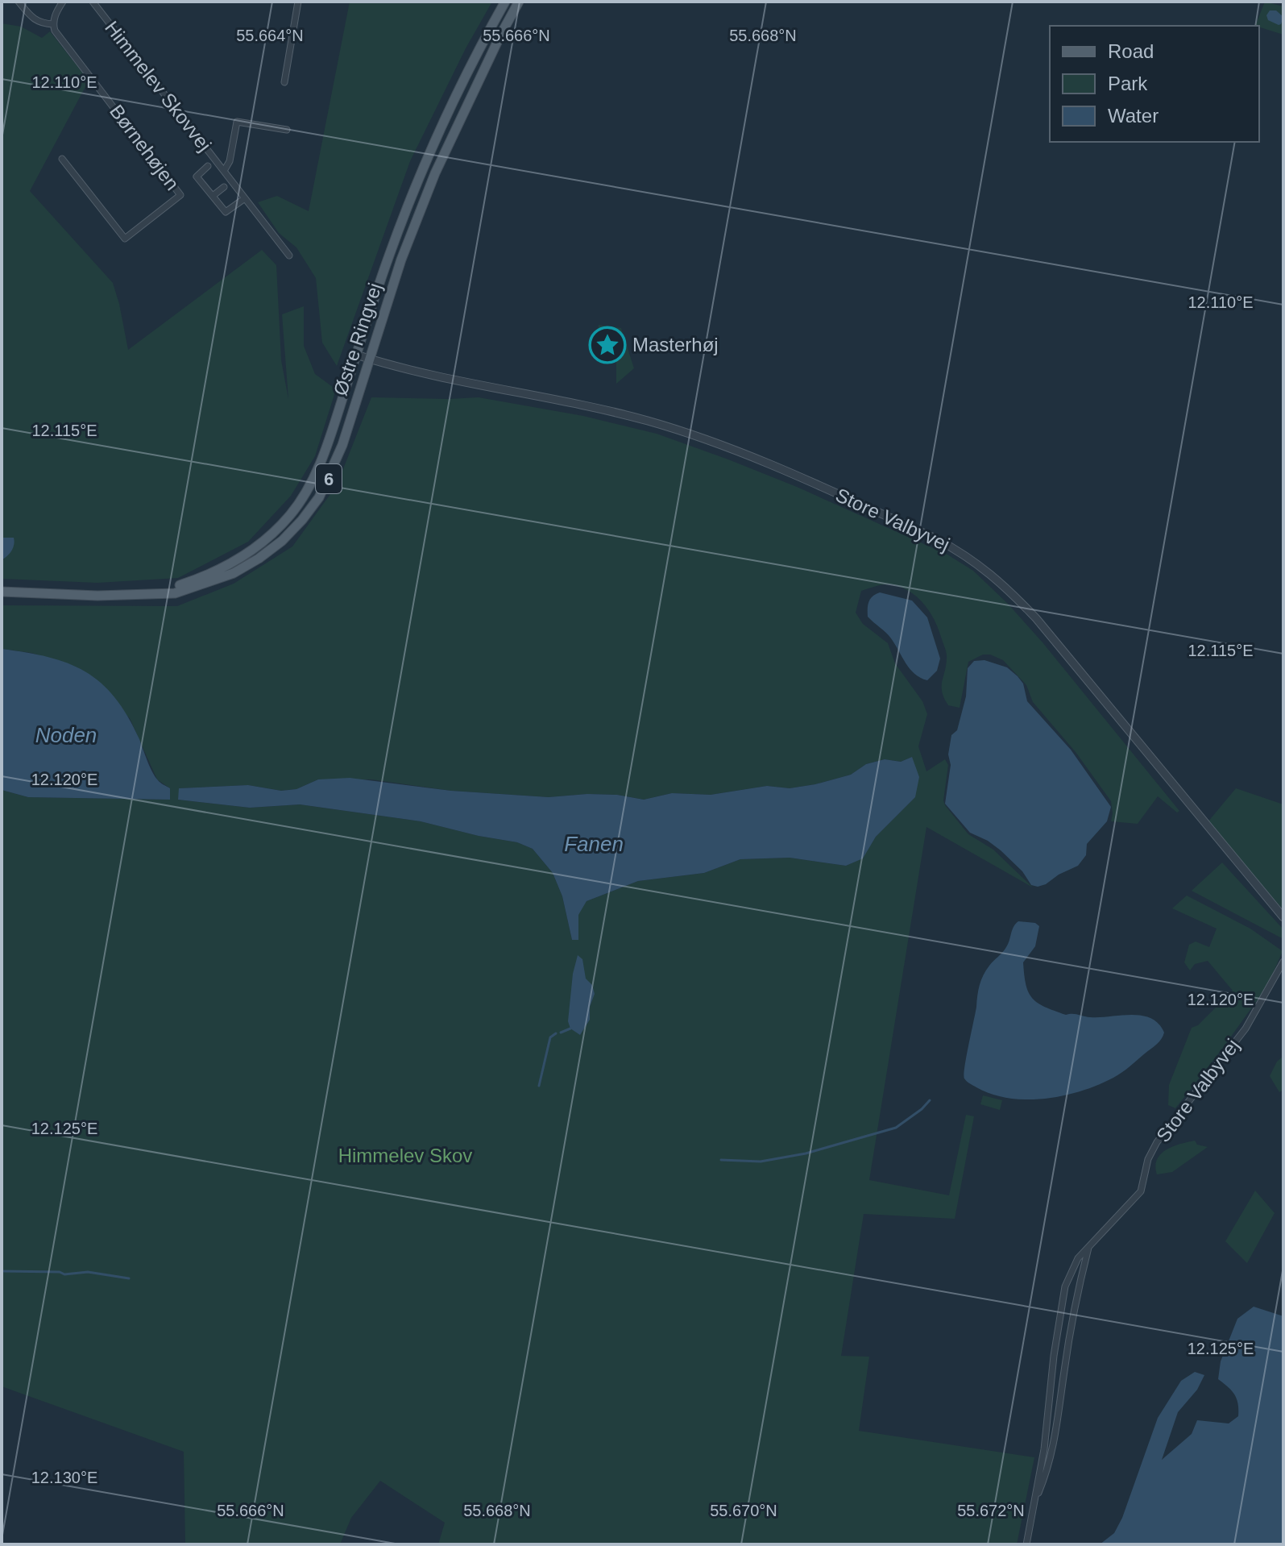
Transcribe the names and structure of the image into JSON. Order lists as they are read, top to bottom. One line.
{"streets":{"main road":["Østre Ringvej","6"],"street":["Himmelev Skovvej","Børnehøjen","Store Valbyvej"]},"crossings":[["Østre Ringvej","Store Valbyvej"]],"water":["Noden","Fanen"],"parks":["Himmelev Skov"],"places":{"place":["Masterhøj"]},"legend":["Road","Park","Water"],"coordinates":["55.664°N","55.668°N","55.666°N","12.110°E","12.115°E","12.120°E","12.125°E","12.130°E","55.670°N","55.672°N"]}
